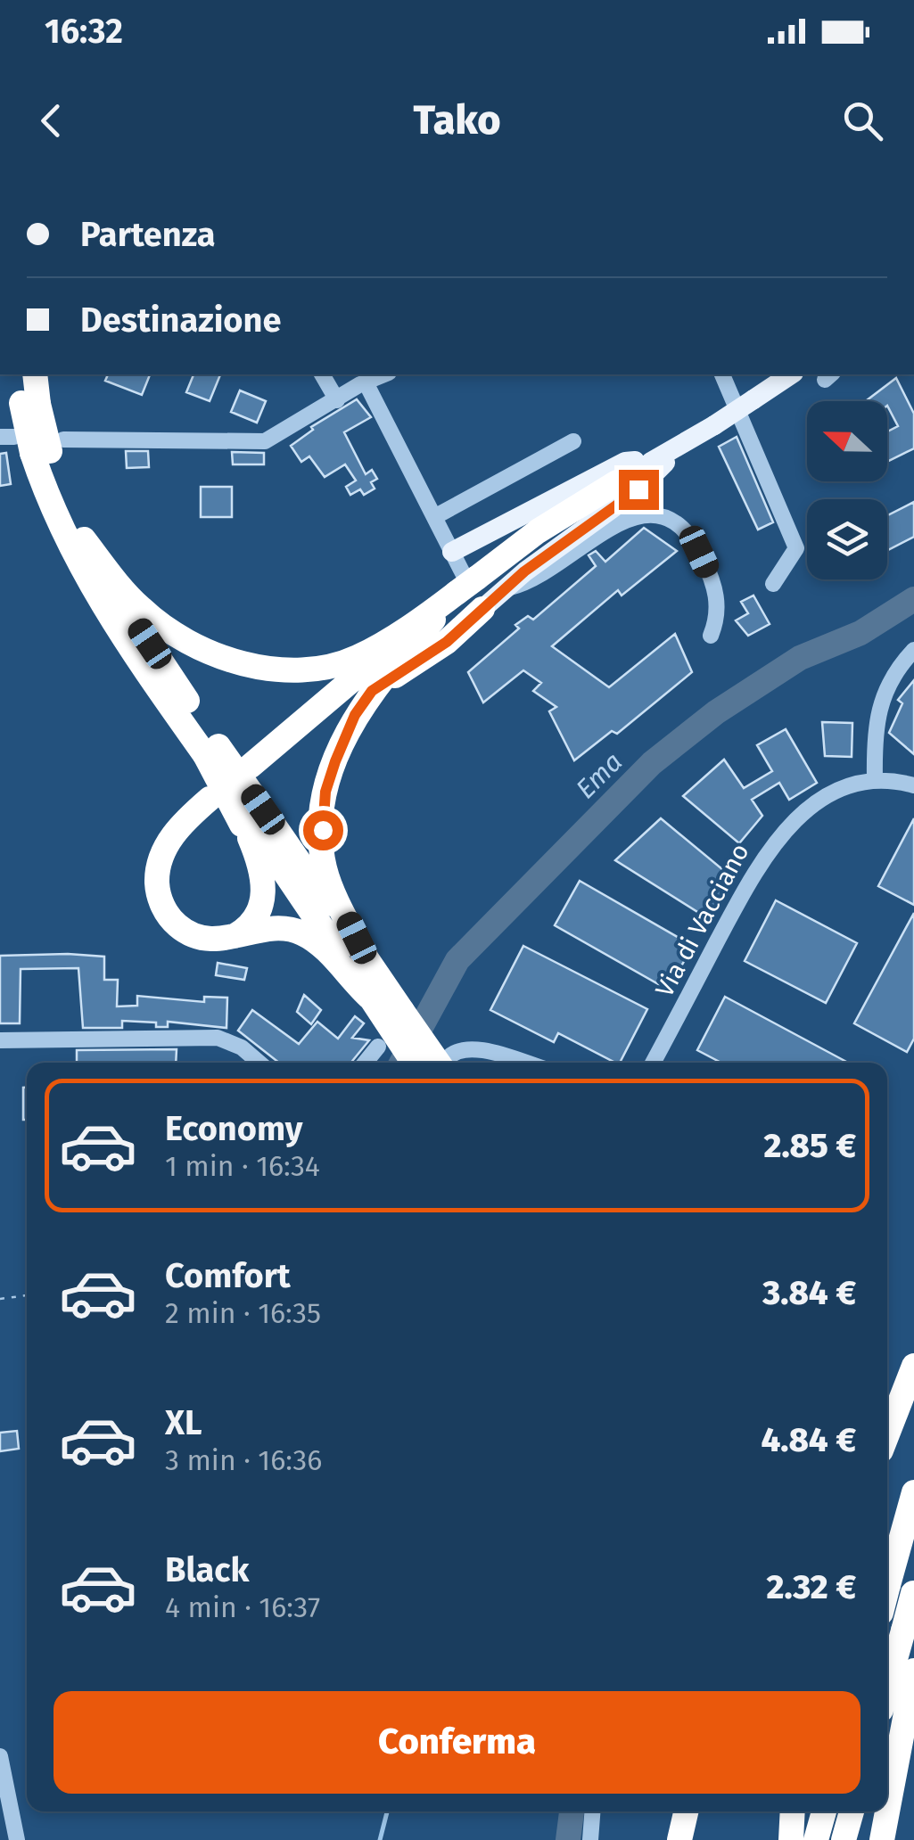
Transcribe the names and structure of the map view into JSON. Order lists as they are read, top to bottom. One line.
{"streets":{"street":["Via di Vacciano"]},"water":["Ema"],"north":"left","page":{"status":"16:32","header":"Tako","banner":["Partenza","Destinazione"],"list":[{"name":"Economy","note":"1 min · 16:34","value":"2.85 €"},{"name":"Comfort","note":"2 min · 16:35","value":"3.84 €"},{"name":"XL","note":"3 min · 16:36","value":"4.84 €"},{"name":"Black","note":"4 min · 16:37","value":"2.32 €"}],"buttons":"Conferma"}}
